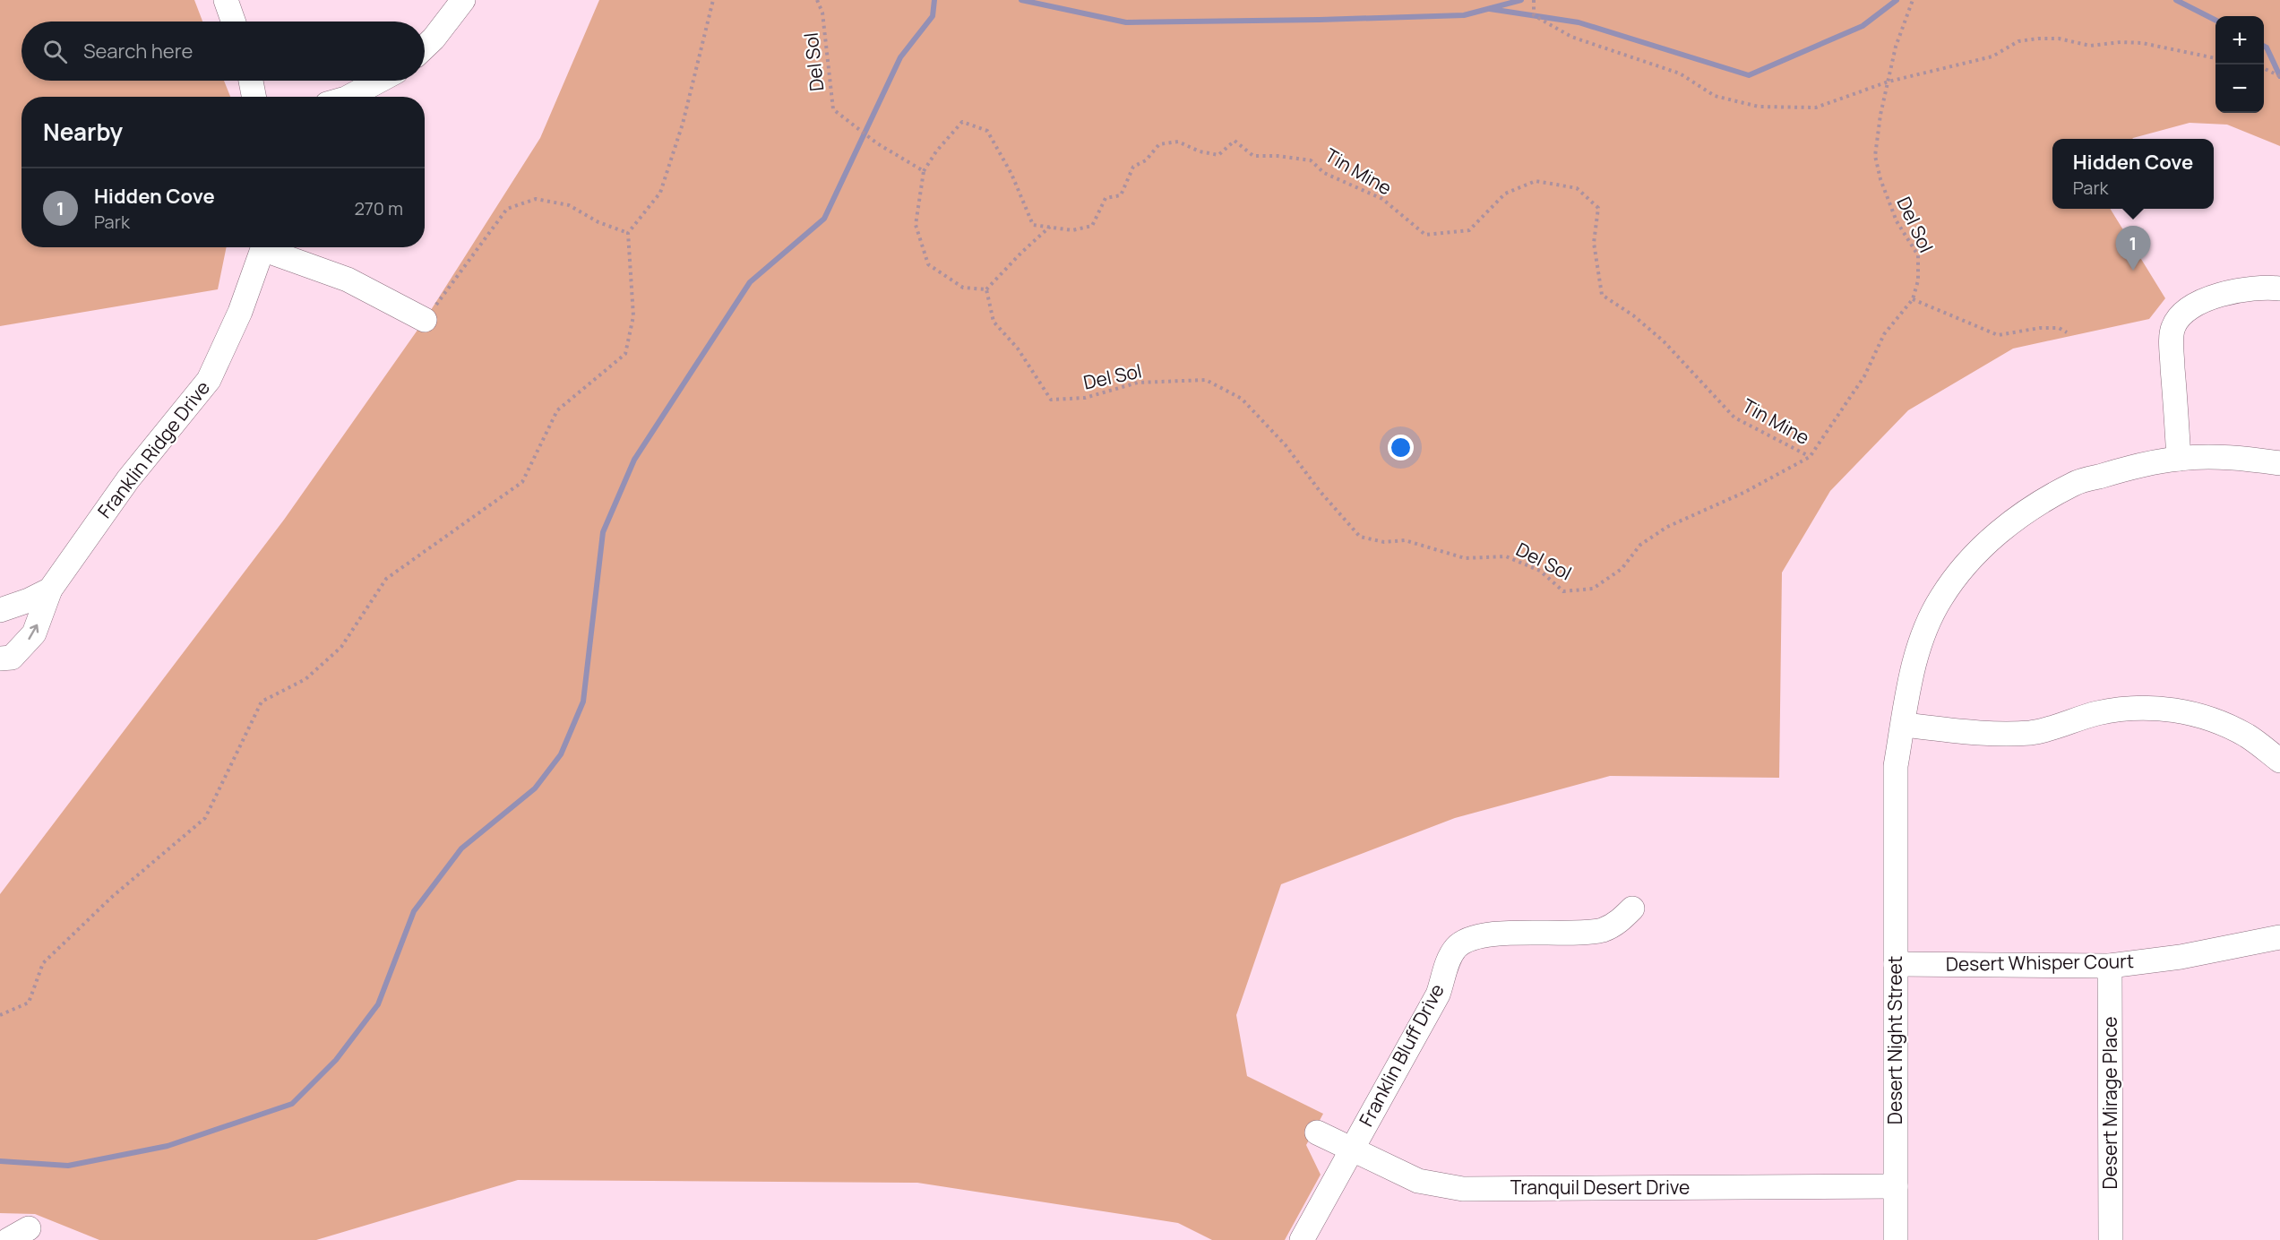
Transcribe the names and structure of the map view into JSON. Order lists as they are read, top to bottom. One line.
{"streets":{"street":["Franklin Ridge Drive","Desert Whisper Court","Desert Night Street","Franklin Bluff Drive","Desert Mirage Place","Tranquil Desert Drive"],"path":["Del Sol","Tin Mine"]},"crossings":[["Del Sol","Tin Mine"],["Desert Whisper Court","Desert Night Street"],["Desert Whisper Court","Desert Mirage Place"],["Desert Night Street","Tranquil Desert Drive"],["Franklin Bluff Drive","Tranquil Desert Drive"]],"page":{"map_buttons":["+","−"],"search":"Search here","heading":"Nearby","popup":["Hidden Cove","Park"],"list":[{"mark":"1","name":"Hidden Cove","note":"Park","value":"270 m"}],"pins":"1"}}
